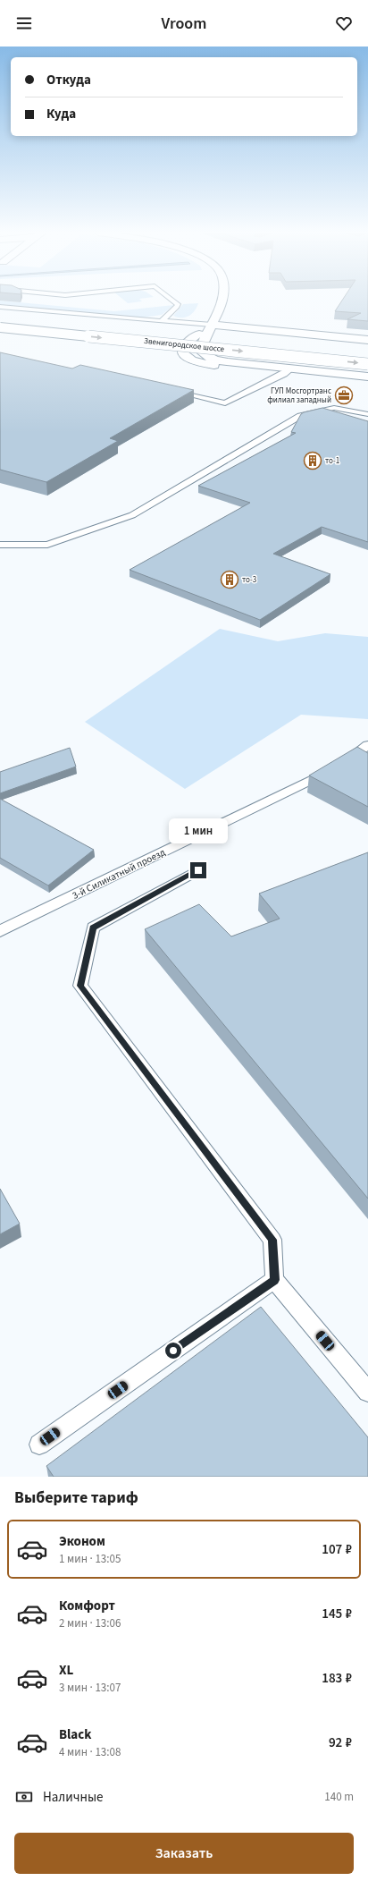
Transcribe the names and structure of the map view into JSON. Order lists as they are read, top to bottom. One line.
{"streets":{"street":["Звенигородское шоссе"],"lane":["3-й Силикатный проезд"]},"places":{"office":["ГУП Мосгортранс филиал западный"],"building":["то-1","то-3"]},"page":{"header":"Vroom","banner":["Откуда","Куда"],"bubble":"1 мин","heading":"Выберите тариф","list":[{"name":"Эконом","note":"1 мин · 13:05","value":"107 ₽"},{"name":"Комфорт","note":"2 мин · 13:06","value":"145 ₽"},{"name":"XL","note":"3 мин · 13:07","value":"183 ₽"},{"name":"Black","note":"4 мин · 13:08","value":"92 ₽"}],"pay":["Наличные","140 m"],"buttons":"Заказать"}}
